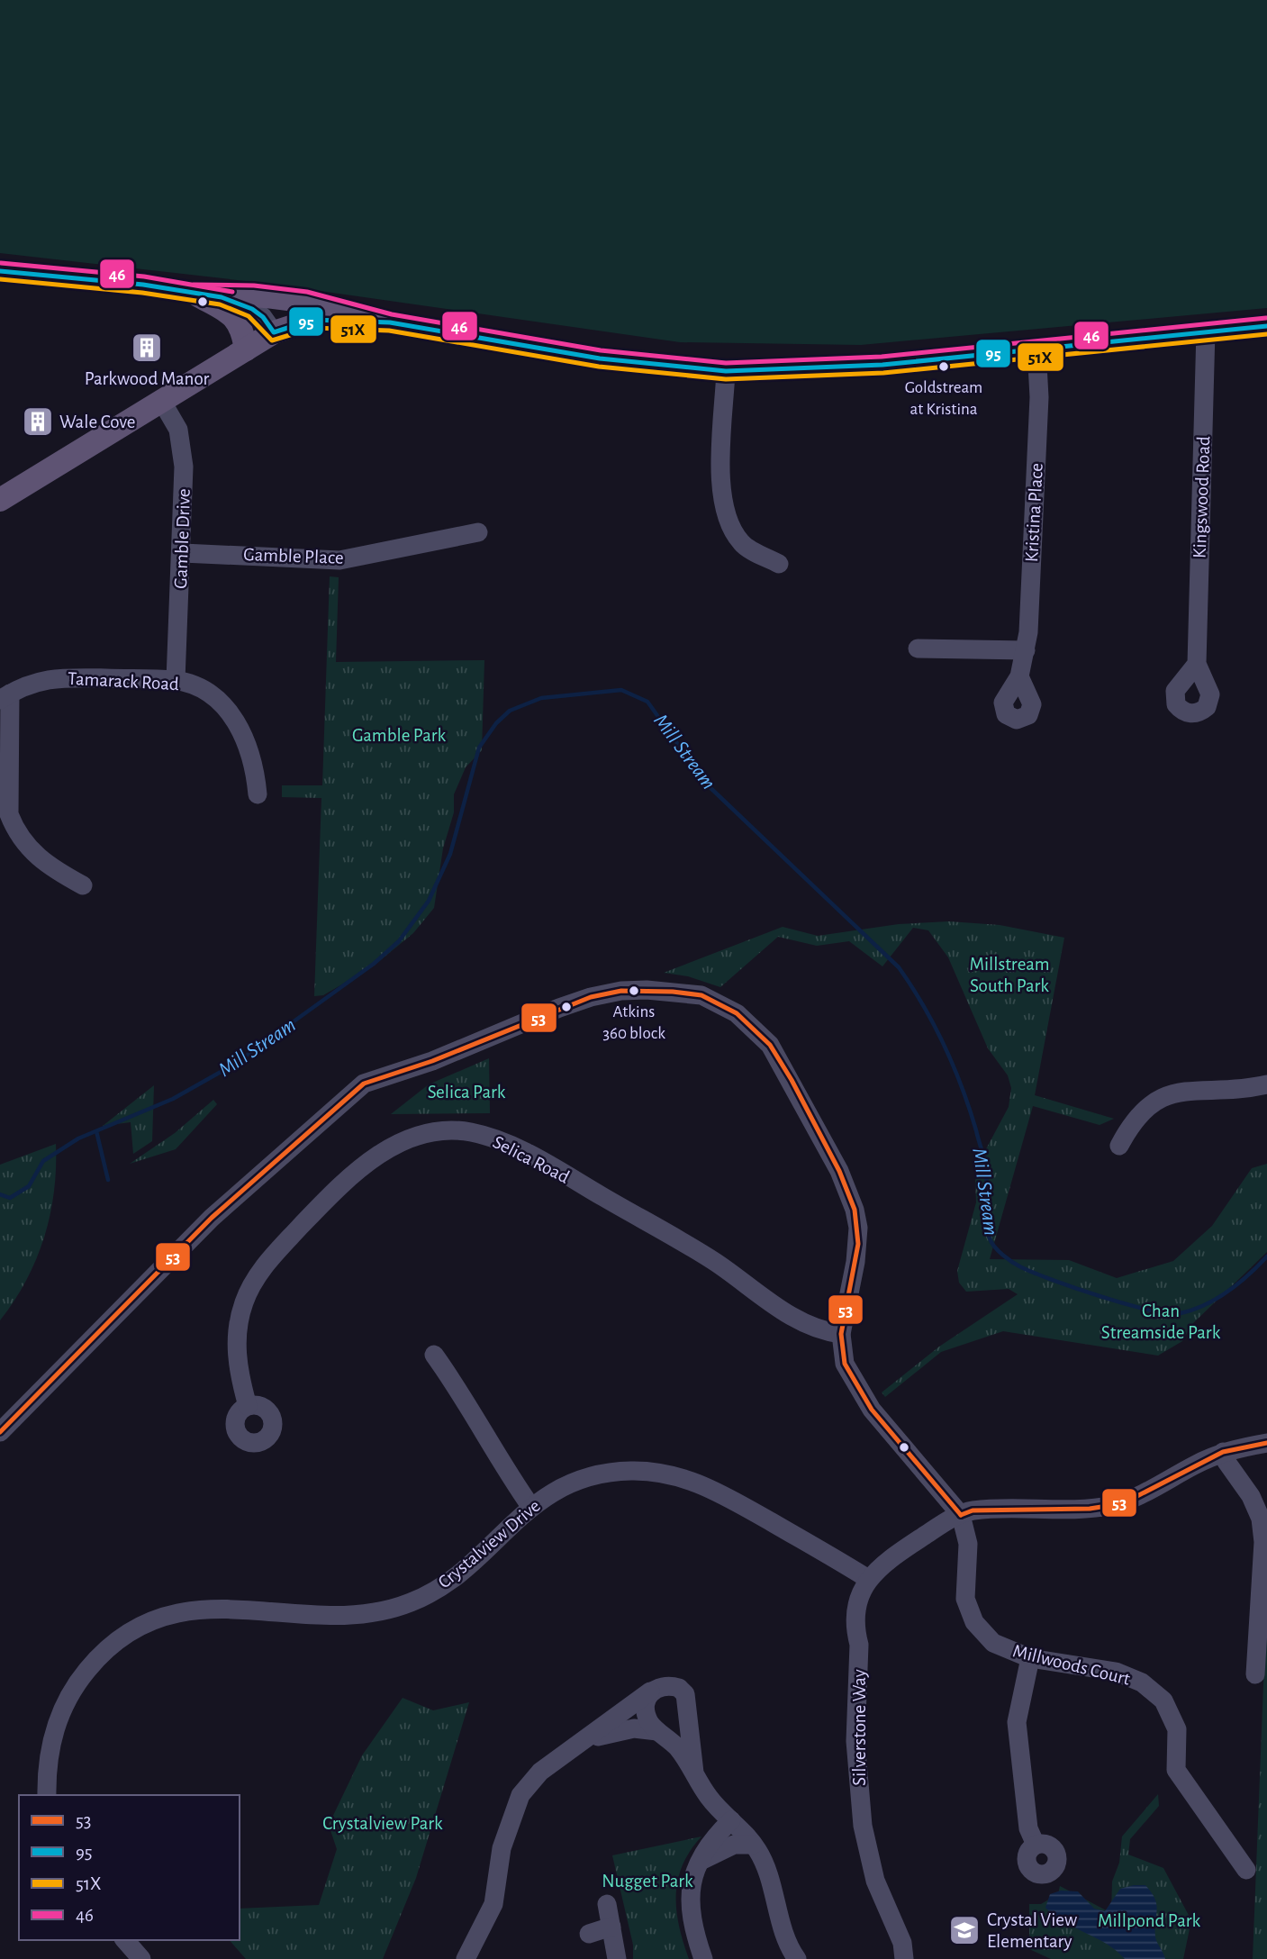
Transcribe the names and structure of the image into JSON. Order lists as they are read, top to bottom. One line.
{"streets":{"street":["Kingswood Road","Kristina Place","Gamble Drive","Gamble Place","Tamarack Road","Selica Road","Crystalview Drive","Millwoods Court","Silverstone Way"]},"crossings":[["Gamble Drive","Gamble Place"],["Gamble Drive","Tamarack Road"],["Crystalview Drive","Silverstone Way"]],"water":["Mill Stream"],"parks":["Gamble Park","Millstream South Park","Selica Park","Chan Streamside Park","Crystalview Park","Nugget Park","Millpond Park"],"places":{"building":["Parkwood Manor","Wale Cove"],"other":["Goldstream at Kristina","Atkins 360 block"],"school or university":["Crystal View Elementary"]},"lines":["transit line 46","transit line 95","transit line 51X","transit line 53"],"legend":["53","95","51X","46"]}
